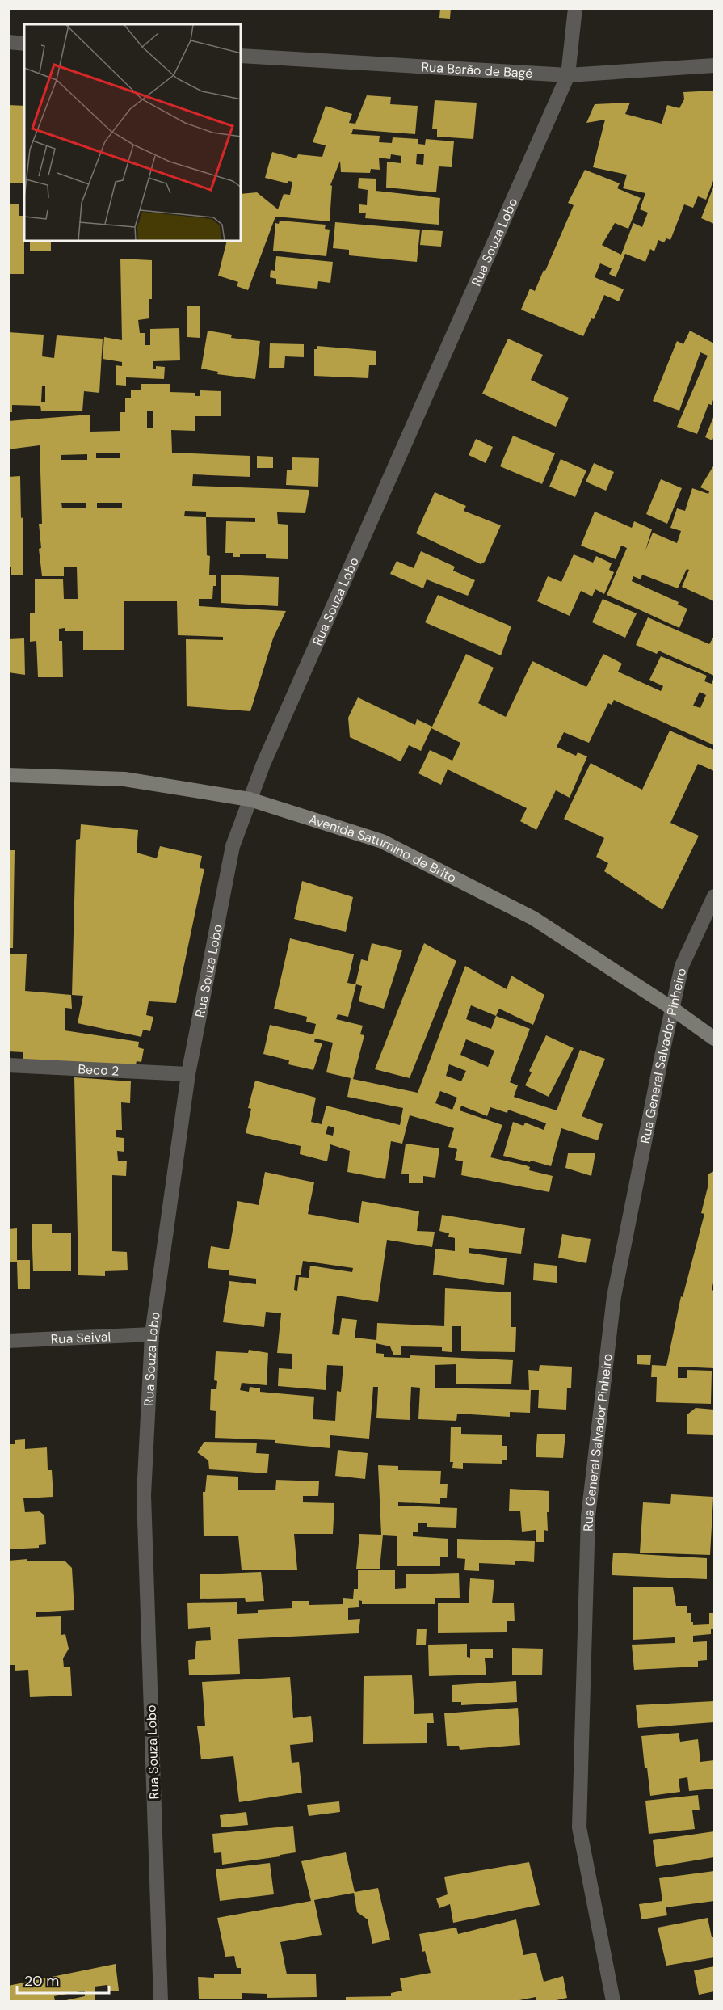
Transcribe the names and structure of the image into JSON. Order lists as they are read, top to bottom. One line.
{"streets":{"main road":["Avenida Saturnino de Brito"],"street":["Rua Barão de Bagé","Rua Souza Lobo","Rua General Salvador Pinheiro","Beco 2","Rua Seival"]},"crossings":[["Rua Barão de Bagé","Rua Souza Lobo"],["Rua Souza Lobo","Avenida Saturnino de Brito"],["Rua Souza Lobo","Beco 2"],["Rua Souza Lobo","Rua Seival"],["Avenida Saturnino de Brito","Rua General Salvador Pinheiro"]],"scale_bar":"20 m"}
